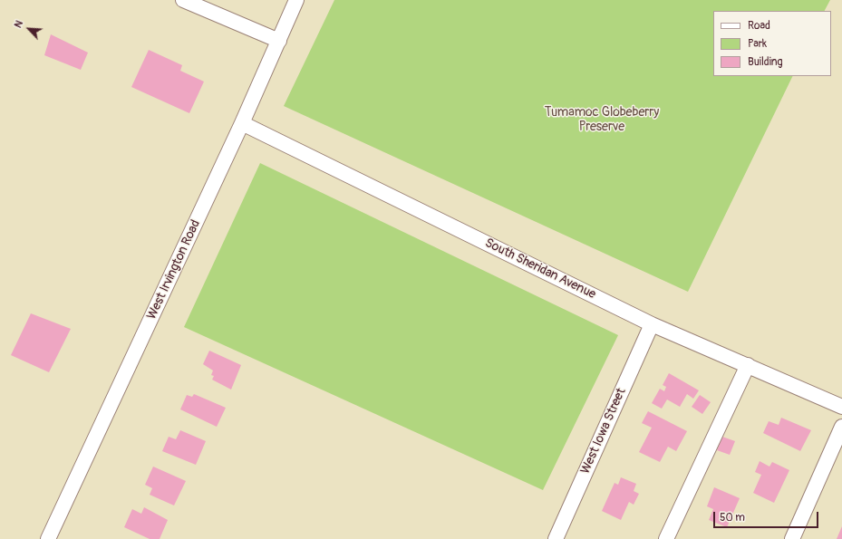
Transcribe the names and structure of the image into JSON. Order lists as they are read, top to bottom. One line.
{"streets":{"street":["South Sheridan Avenue","West Irvington Road","West Iowa Street"]},"crossings":[["South Sheridan Avenue","West Irvington Road"],["South Sheridan Avenue","West Iowa Street"]],"parks":["Tumamoc Globeberry Preserve"],"legend":["Road","Park","Building"],"scale_bar":"50 m","north":"top left"}
